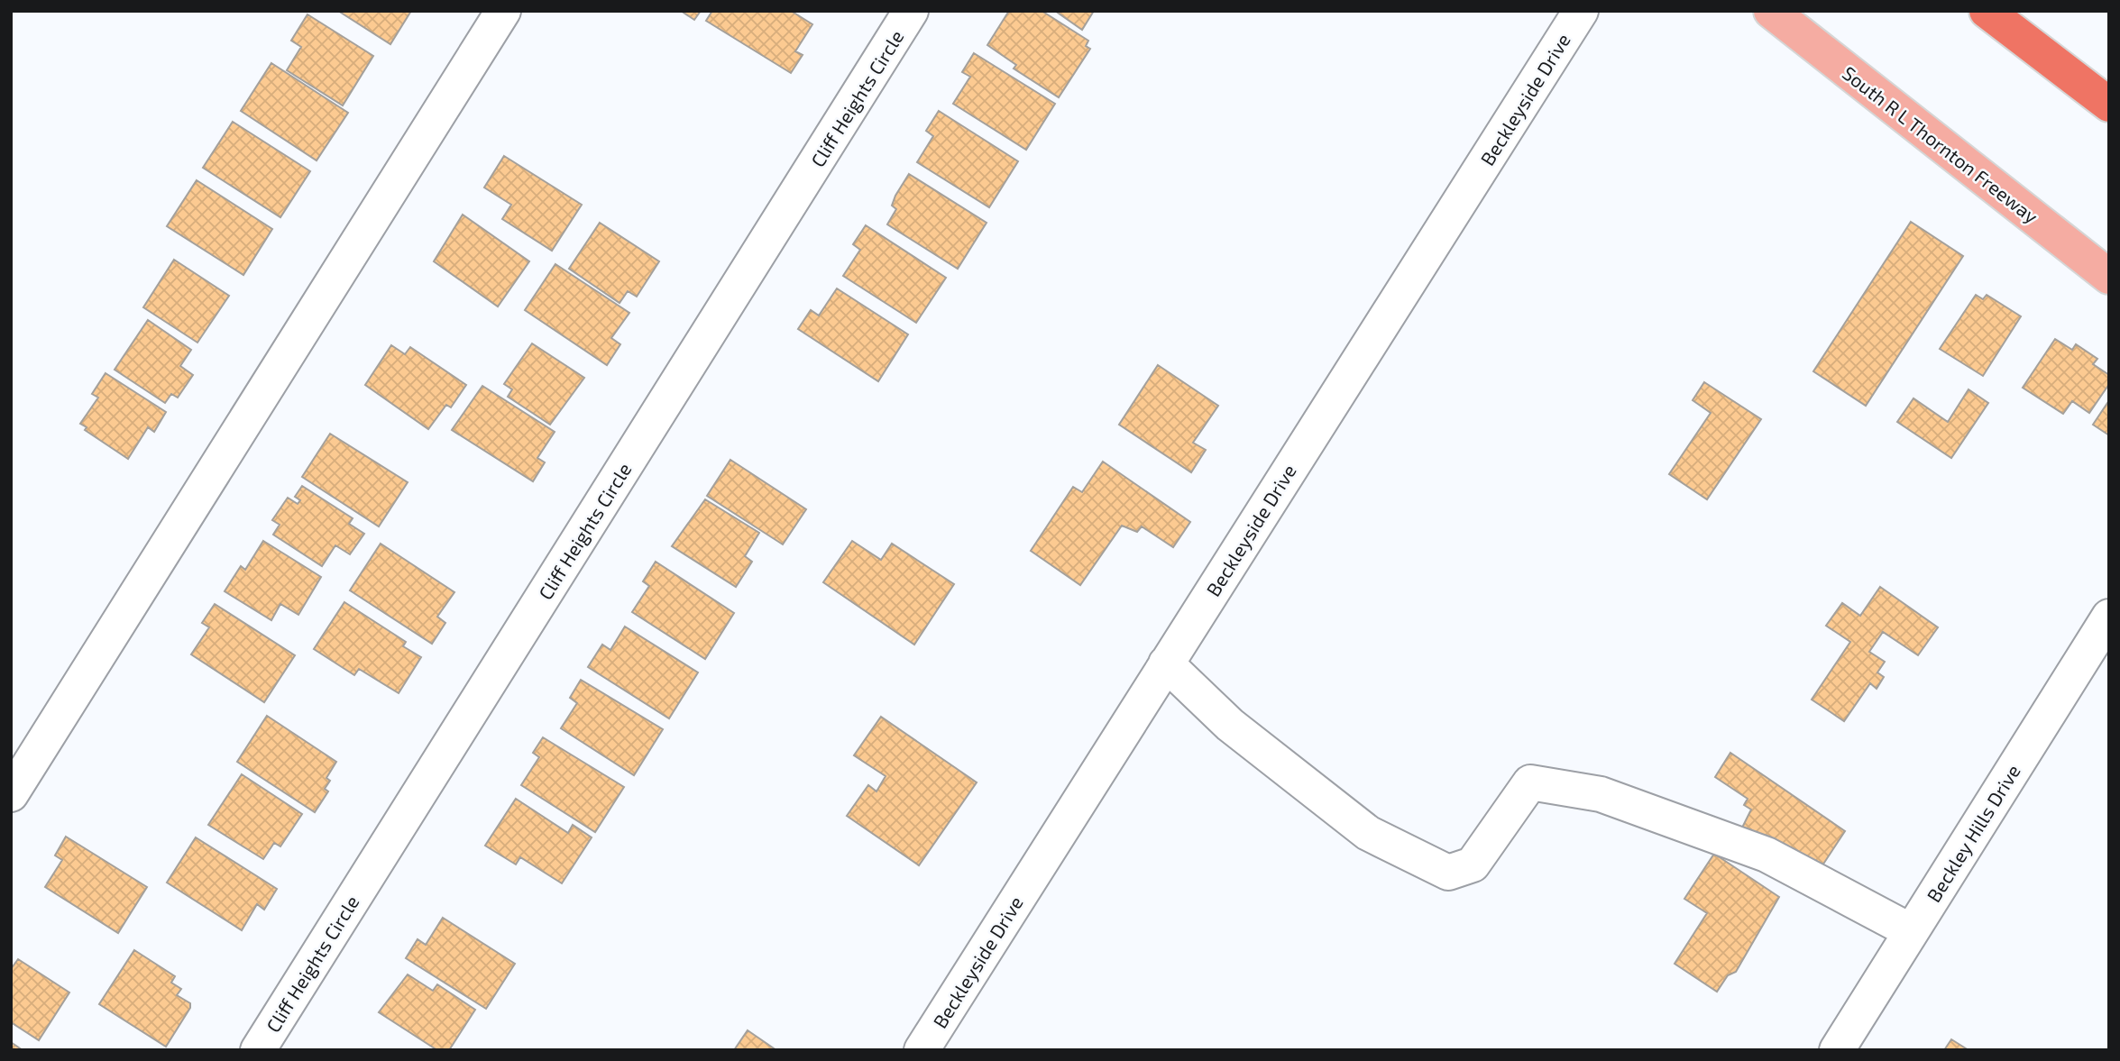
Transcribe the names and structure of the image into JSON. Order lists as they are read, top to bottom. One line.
{"streets":{"main road":["South R L Thornton Freeway"],"street":["Cliff Heights Circle","Beckleyside Drive","Beckley Hills Drive"]}}
